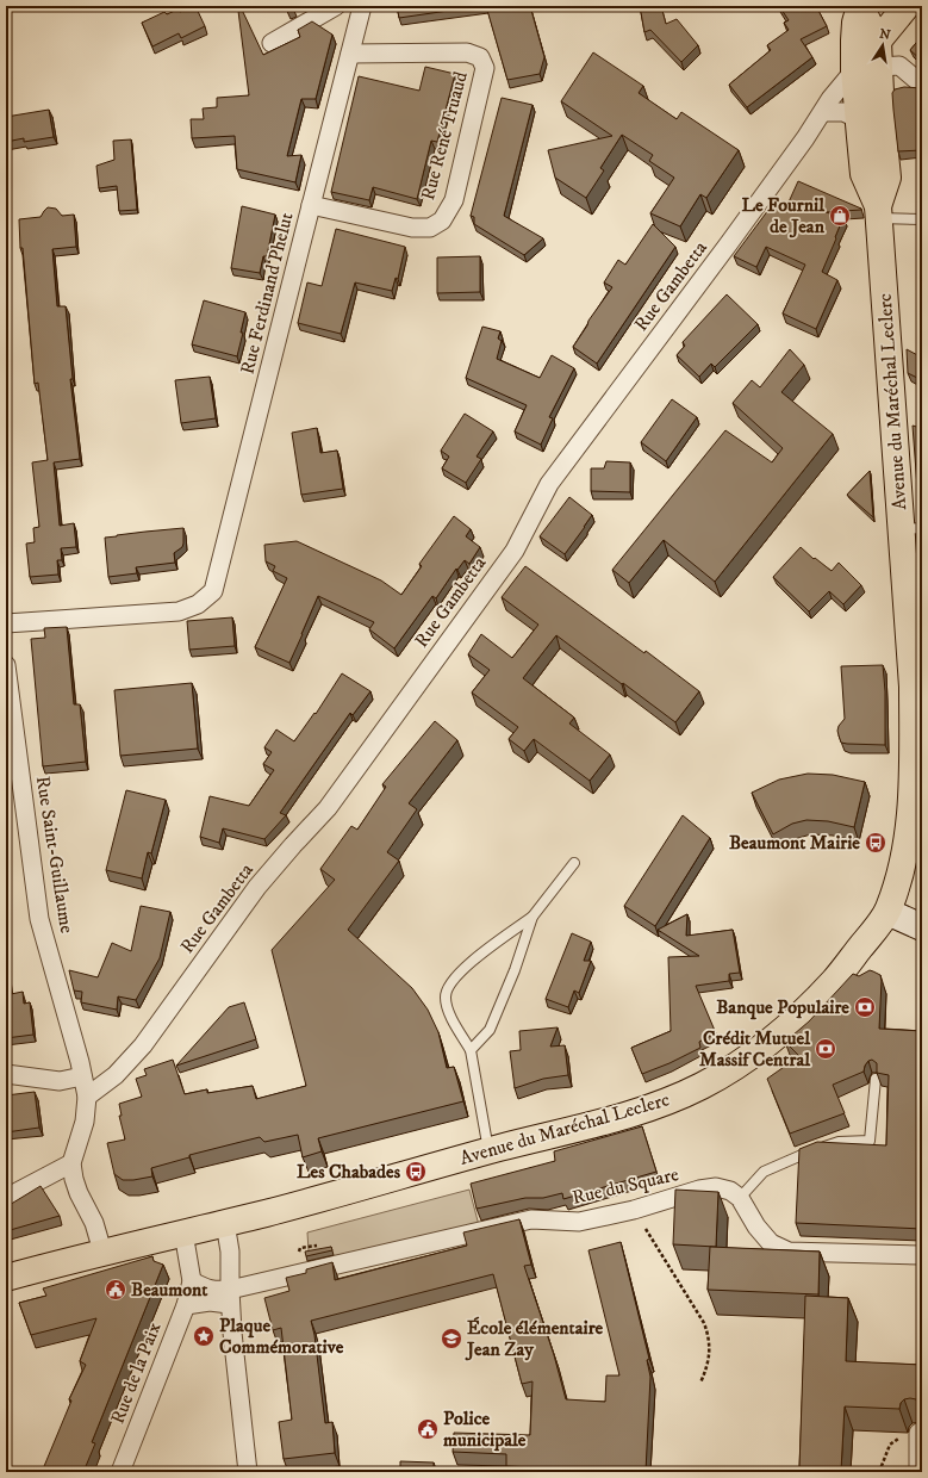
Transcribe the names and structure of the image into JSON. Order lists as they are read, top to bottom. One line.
{"streets":{"main road":["Avenue du Maréchal Leclerc"],"street":["Rue René Truaud","Rue Gambetta","Rue Ferdinand Phelut","Rue Saint-Guillaume","Rue du Square","Rue de la Paix"]},"crossings":[["Rue René Truaud","Rue Ferdinand Phelut"],["Rue Gambetta","Avenue du Maréchal Leclerc"],["Rue Gambetta","Rue Saint-Guillaume"],["Avenue du Maréchal Leclerc","Rue de la Paix"]],"places":{"shop":["Le Fournil de Jean"],"bus stop":["Beaumont Mairie","Les Chabades"],"bank":["Banque Populaire","Crédit Mutuel Massif Central"],"public building":["Beaumont","Police municipale"],"place":["Plaque Commémorative"],"school or university":["École élémentaire Jean Zay"]},"north":"top"}
